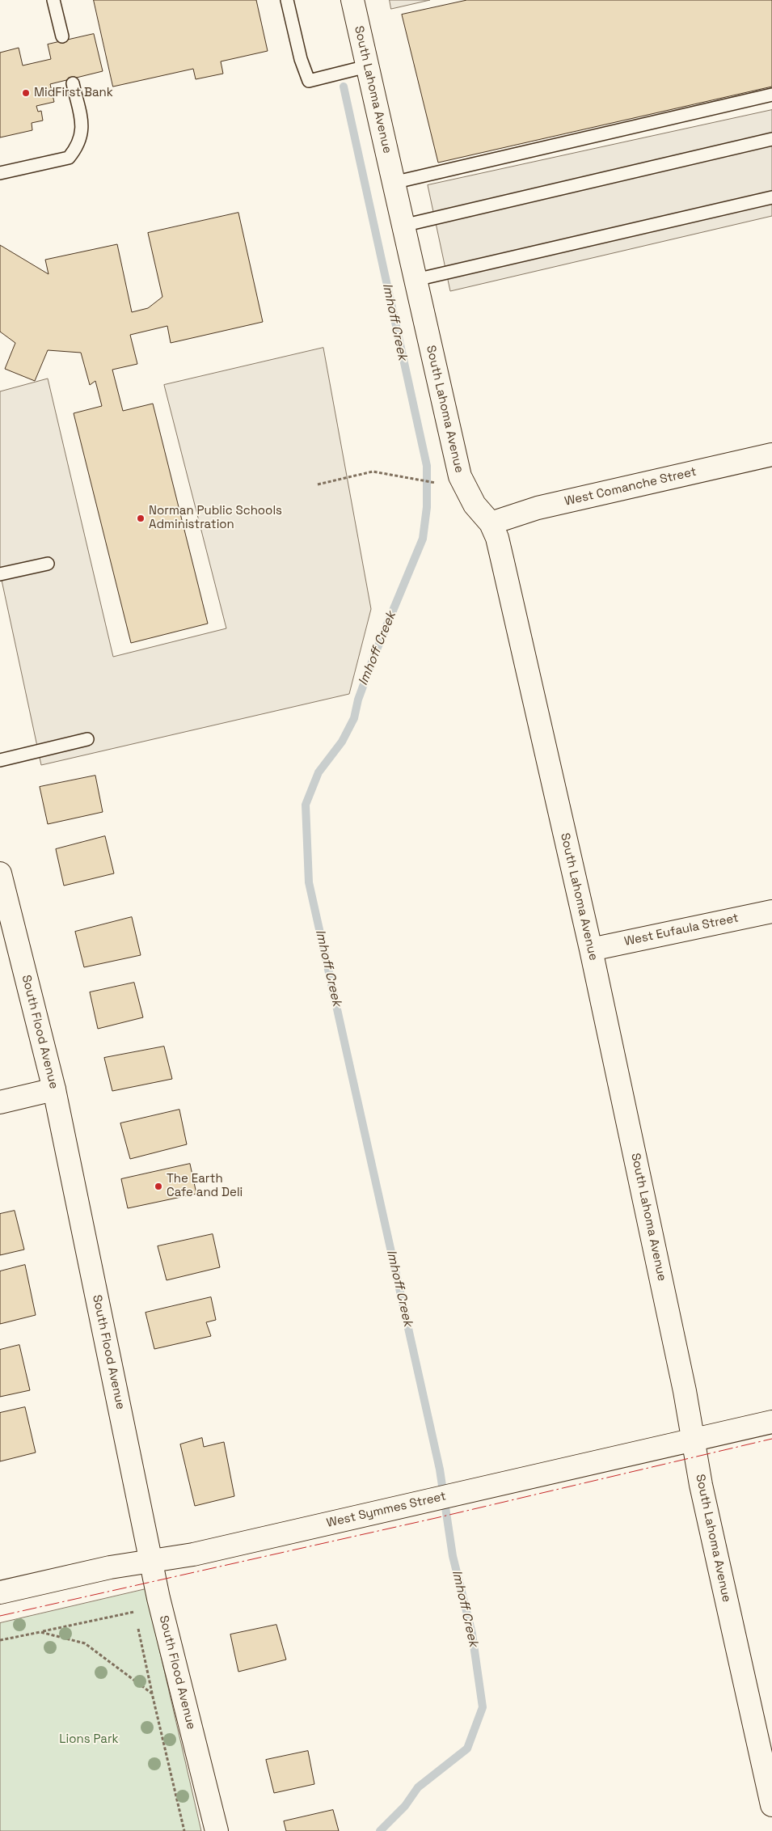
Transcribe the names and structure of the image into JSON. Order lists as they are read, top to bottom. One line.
{"streets":{"street":["South Lahoma Avenue","West Comanche Street","West Eufaula Street","South Flood Avenue","West Symmes Street"]},"crossings":[["South Lahoma Avenue","West Comanche Street"],["South Lahoma Avenue","West Eufaula Street"],["South Lahoma Avenue","West Symmes Street"],["South Flood Avenue","West Symmes Street"]],"water":["Imhoff Creek"],"parks":["Lions Park"],"places":["MidFirst Bank","Norman Public Schools Administration","The Earth Cafe and Deli"]}
